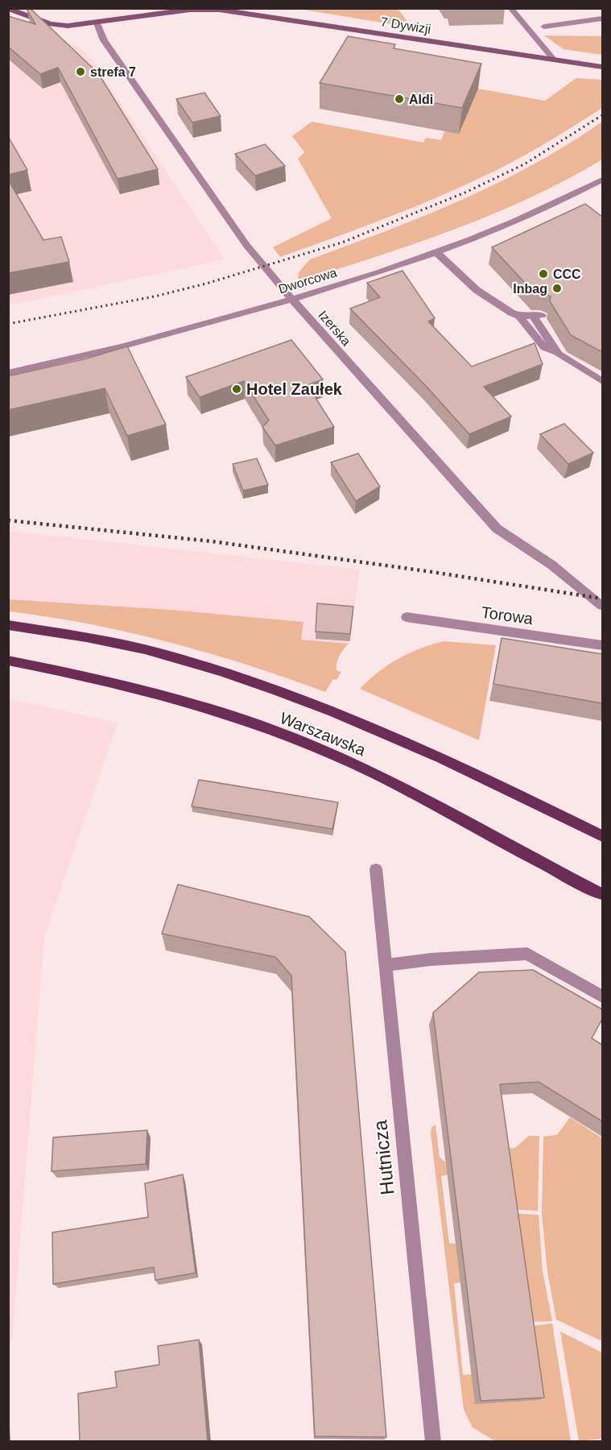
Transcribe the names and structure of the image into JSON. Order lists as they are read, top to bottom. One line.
{"streets":{"main road":["7 Dywizji","Warszawska"],"street":["Dworcowa","Izerska","Torowa","Hutnicza"]},"crossings":[["7 Dywizji","Izerska"],["Dworcowa","Izerska"]],"places":["strefa 7","Aldi","CCC","Inbag","Hotel Zaułek"]}
